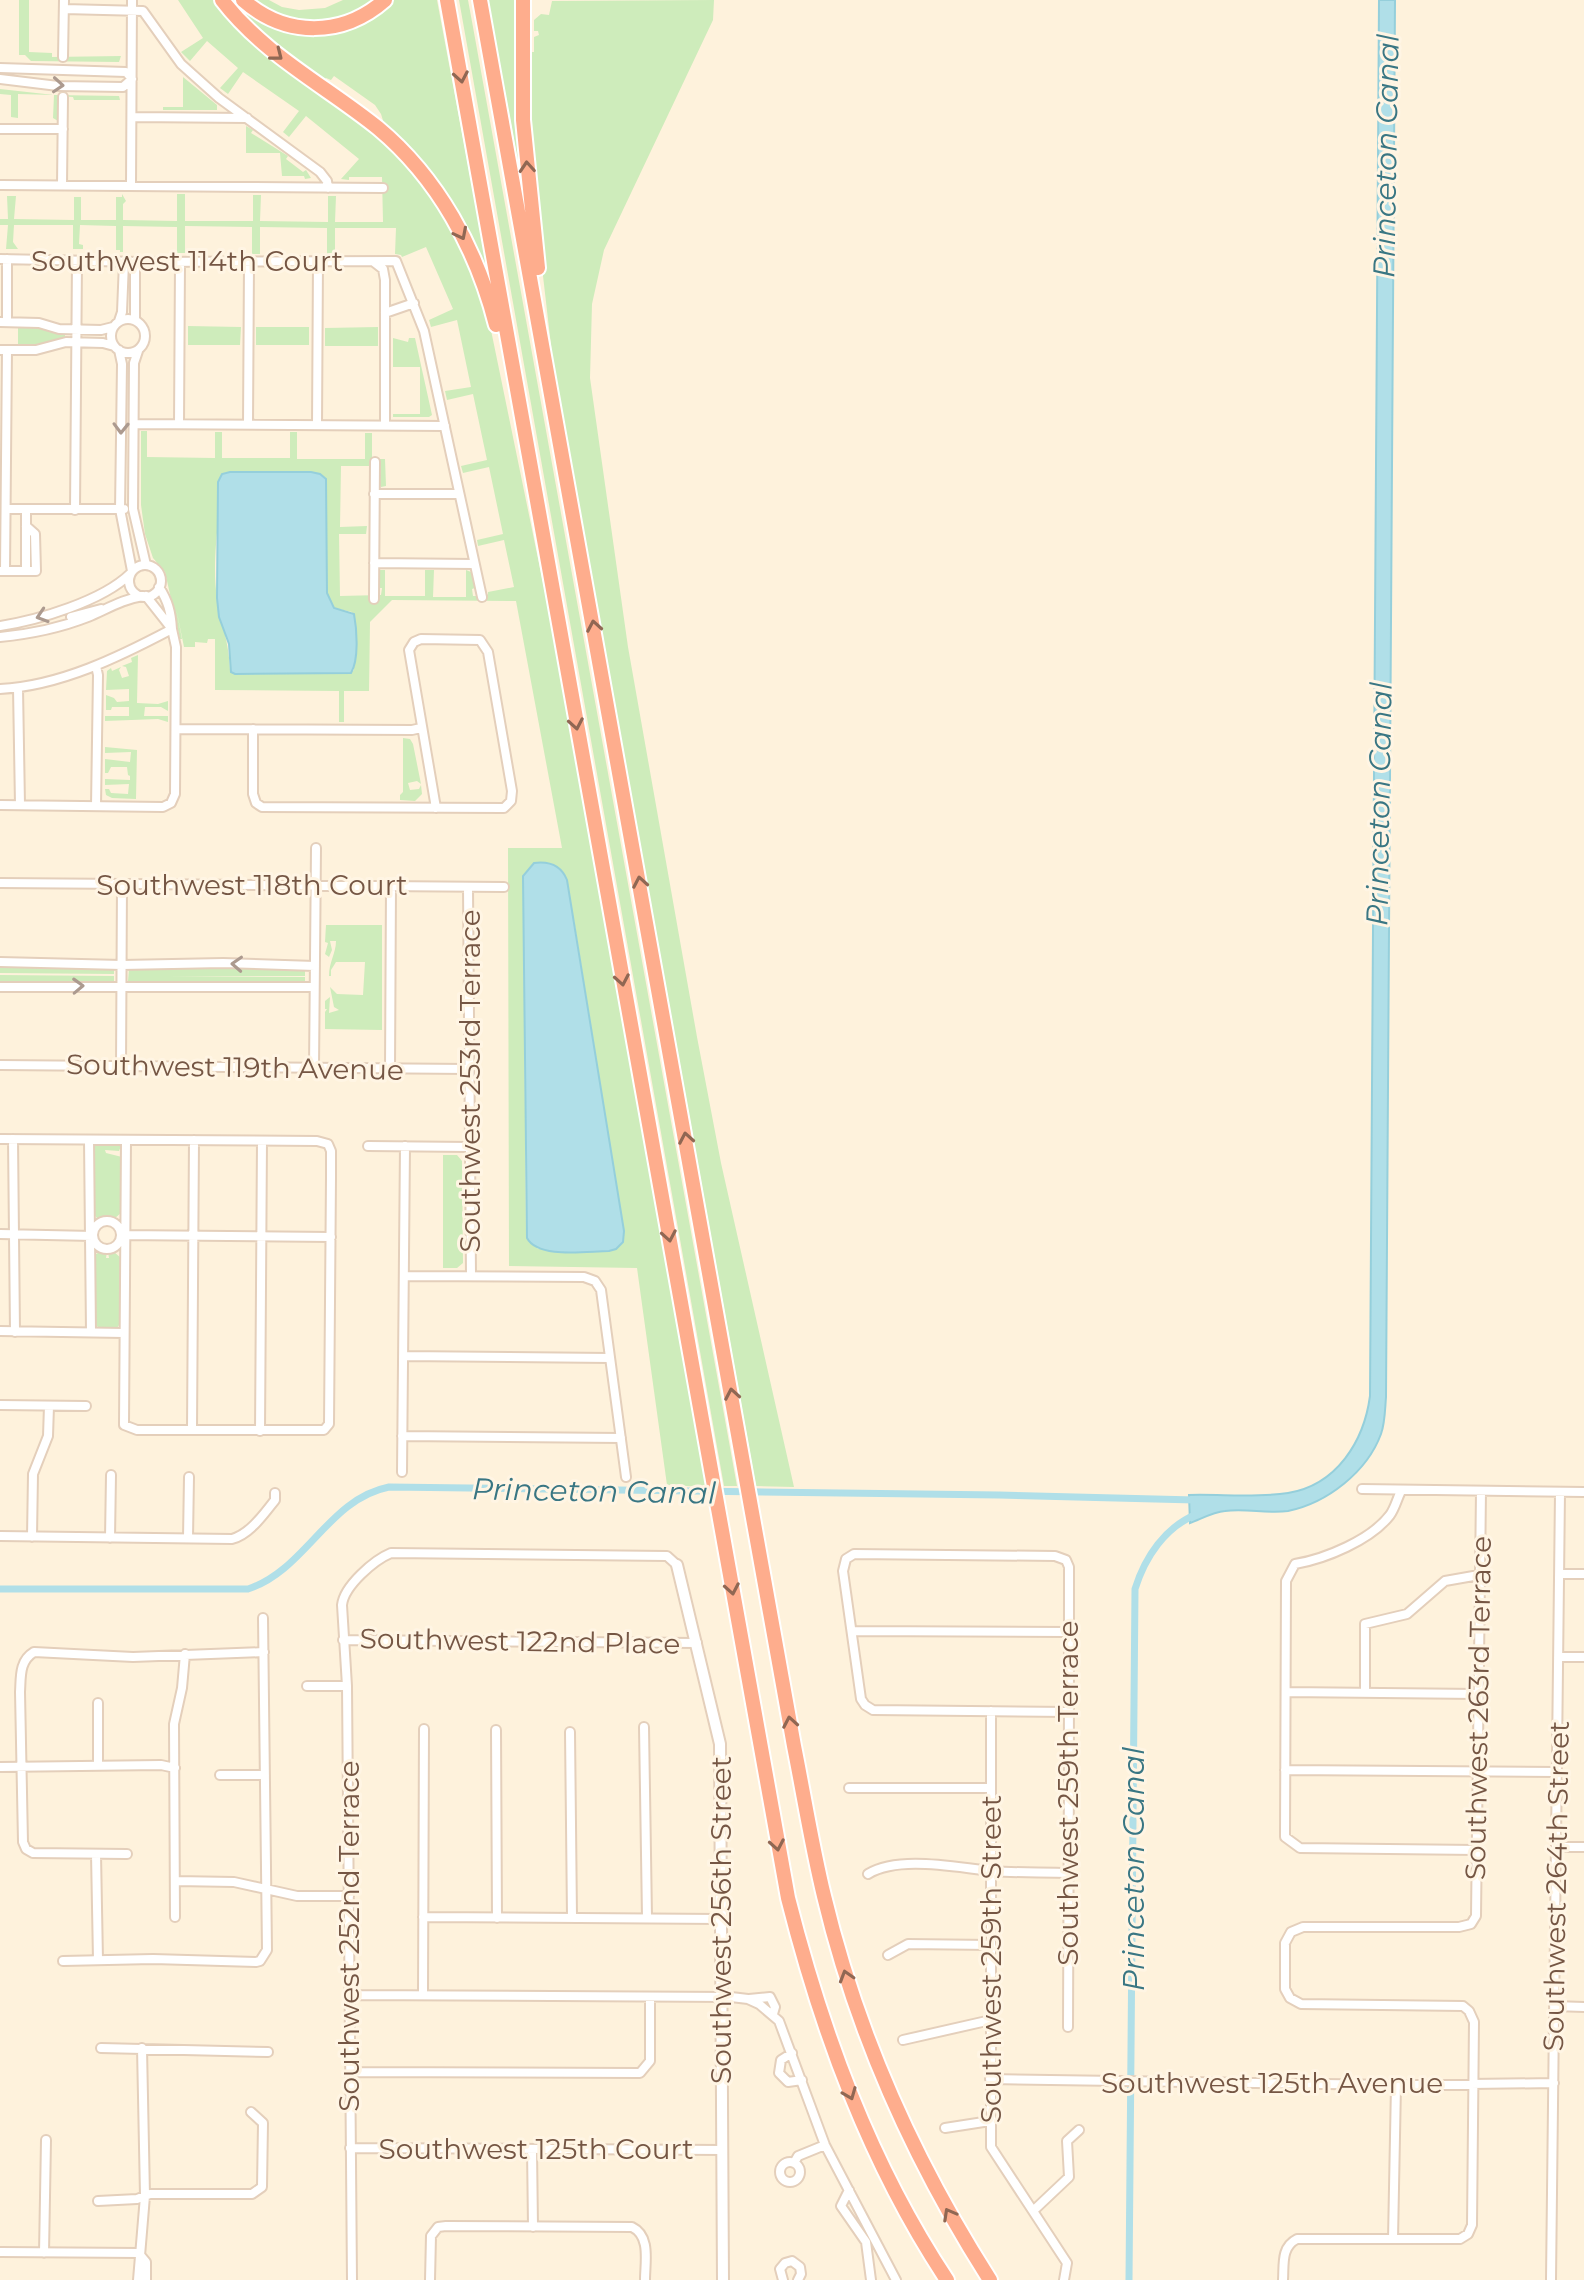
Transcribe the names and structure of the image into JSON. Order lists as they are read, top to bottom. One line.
{"streets":{"street":["Southwest 114th Court","Southwest 118th Court","Southwest 119th Avenue","Southwest 253rd Terrace","Southwest 122nd Place","Southwest 263rd Terrace","Southwest 259th Terrace","Southwest 264th Street","Southwest 256th Street","Southwest 252nd Terrace","Southwest 259th Street","Southwest 125th Avenue","Southwest 125th Court"]},"crossings":[["Southwest 118th Court","Southwest 253rd Terrace"],["Southwest 119th Avenue","Southwest 253rd Terrace"],["Southwest 122nd Place","Southwest 256th Street"],["Southwest 122nd Place","Southwest 252nd Terrace"],["Southwest 263rd Terrace","Southwest 125th Avenue"],["Southwest 264th Street","Southwest 125th Avenue"],["Southwest 256th Street","Southwest 252nd Terrace"],["Southwest 256th Street","Southwest 125th Court"],["Southwest 252nd Terrace","Southwest 125th Court"],["Southwest 259th Street","Southwest 125th Avenue"]],"water":["Princeton Canal"]}
